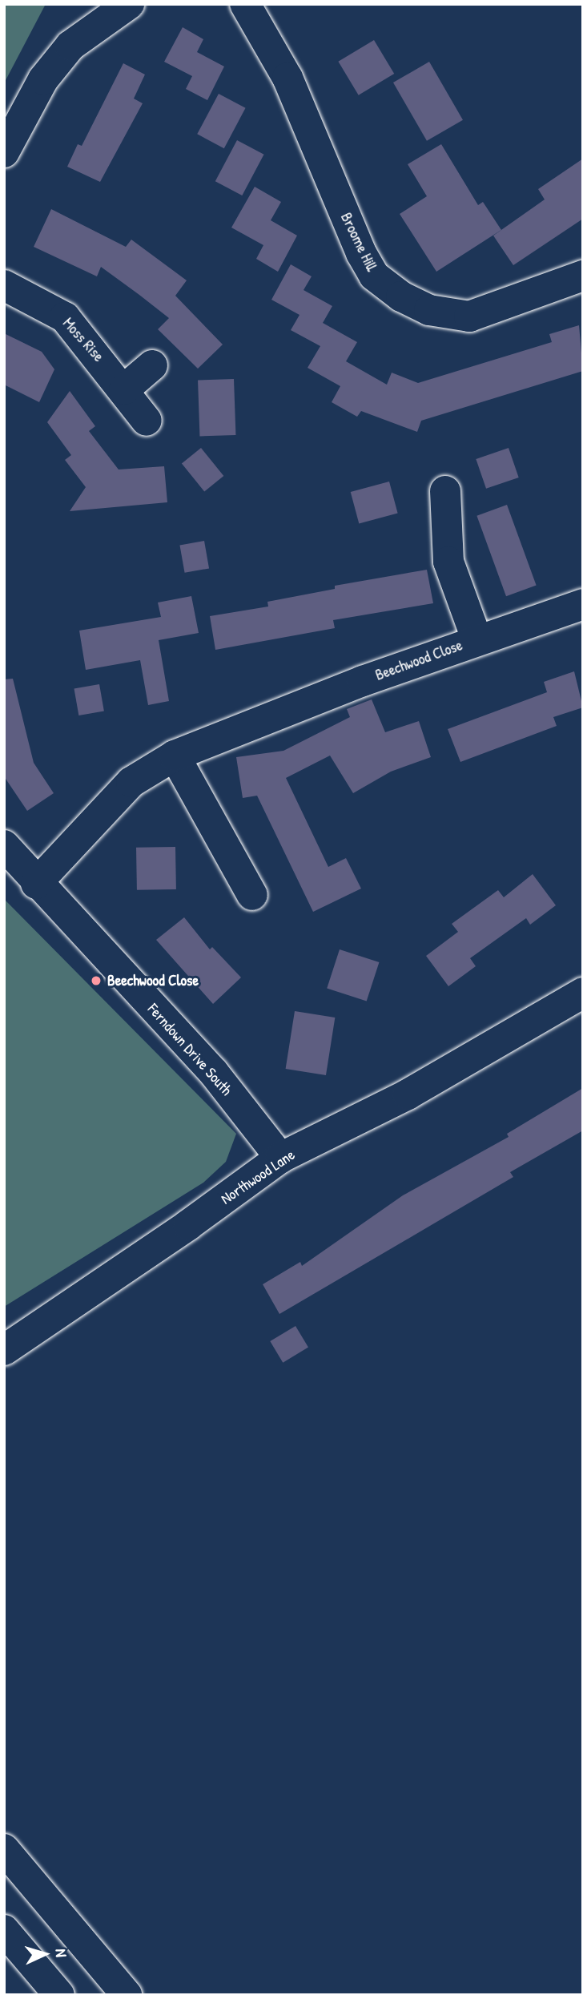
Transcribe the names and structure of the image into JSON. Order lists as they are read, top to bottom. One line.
{"streets":{"main road":["Broome Hill","Moss Rise","Beechwood Close","Ferndown Drive South","Northwood Lane"]},"crossings":[["Beechwood Close","Ferndown Drive South"],["Ferndown Drive South","Northwood Lane"]],"places":["Beechwood Close"],"north":"right"}
